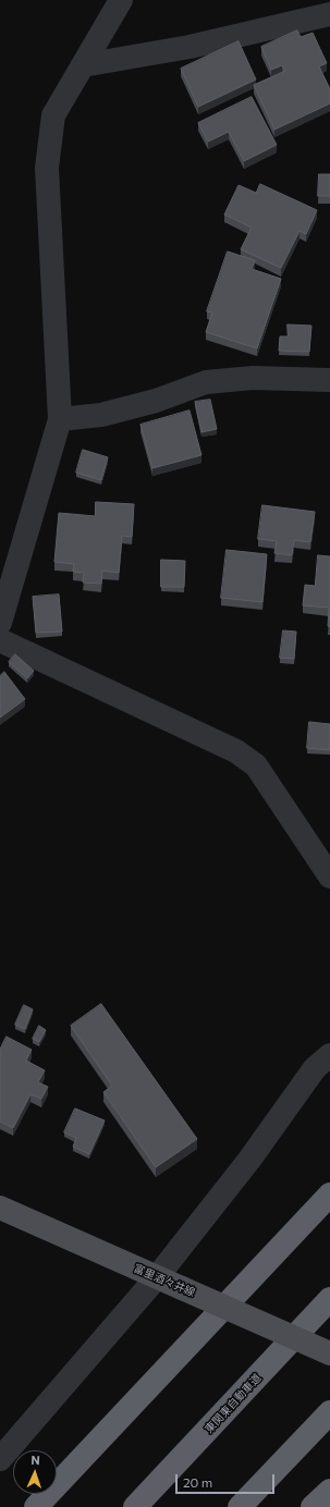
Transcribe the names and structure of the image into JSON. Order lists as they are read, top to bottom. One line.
{"streets":{"highway":["東関東自動車道"],"main road":["富里酒々井線"]},"scale_bar":"20 m","north":"top"}
